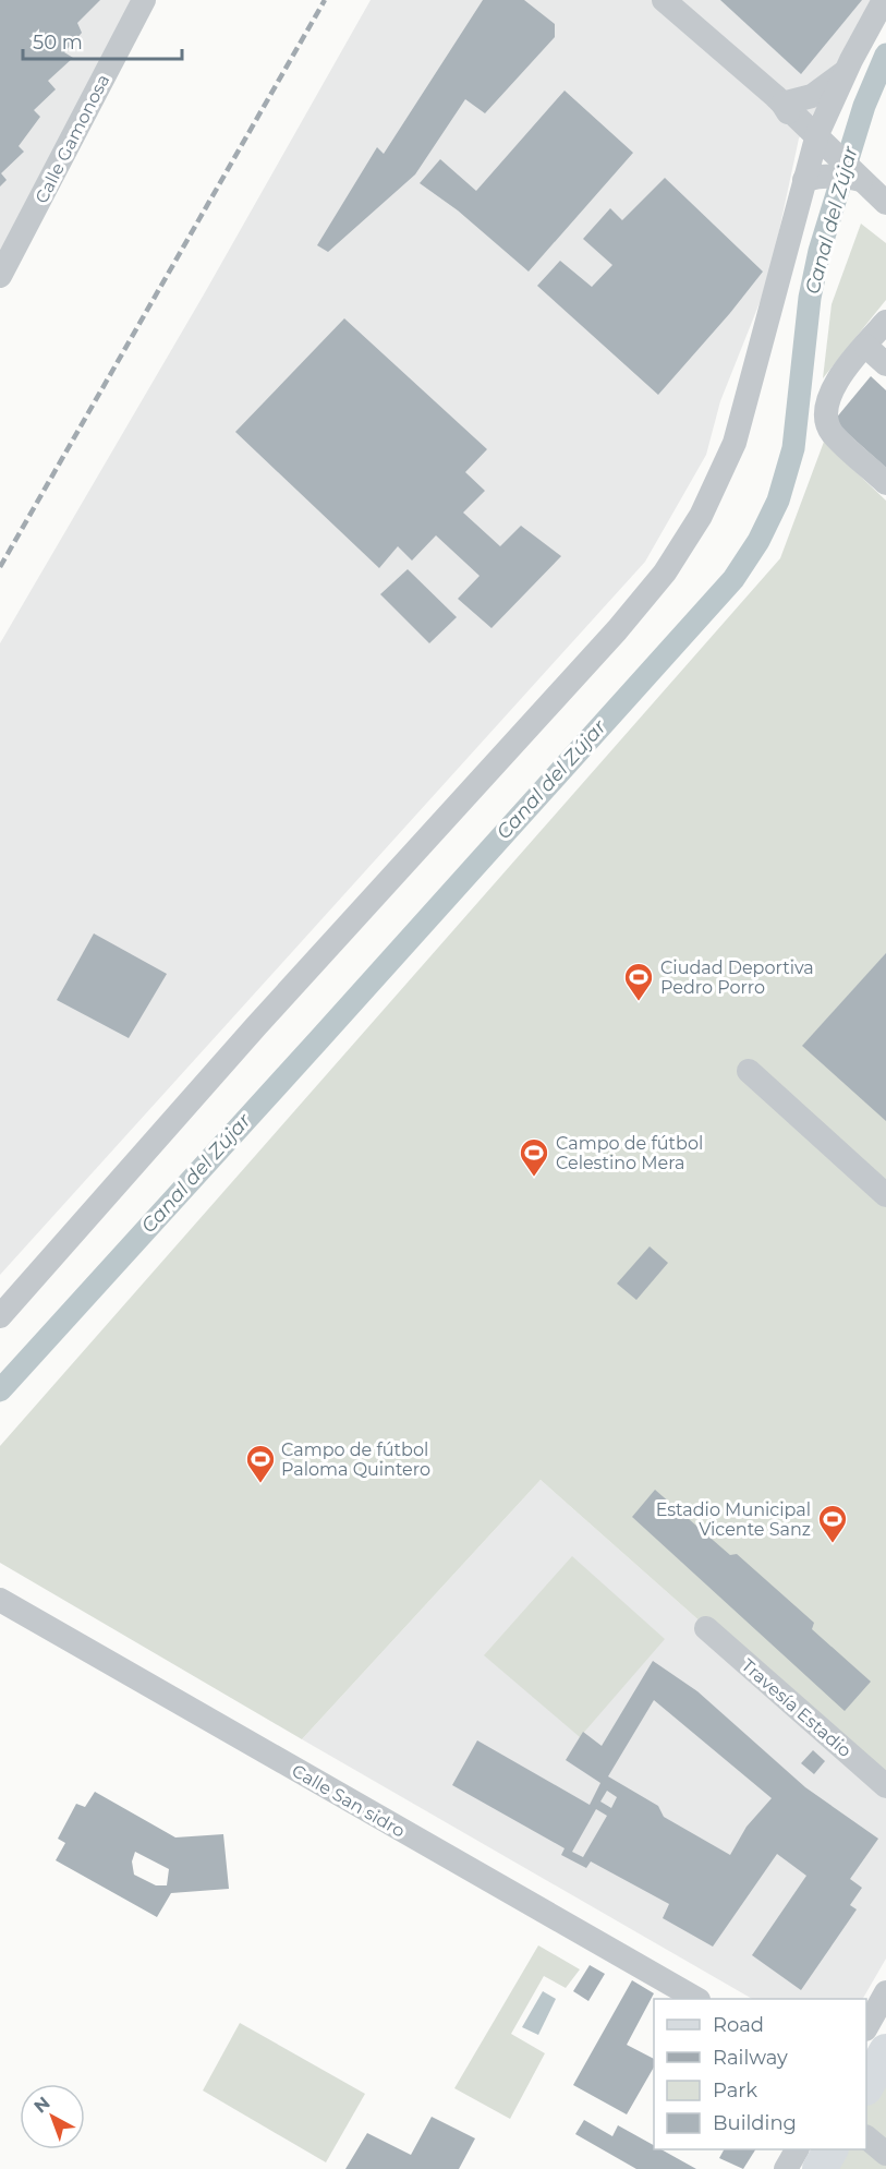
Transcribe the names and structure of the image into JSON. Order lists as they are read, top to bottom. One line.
{"streets":{"street":["Calle Gamonosa","Travesía Estadio","Calle San sidro"]},"water":["Canal del Zújar"],"places":{"sports":["Ciudad Deportiva Pedro Porro","Campo de fútbol Celestino Mera","Campo de fútbol Paloma Quintero","Estadio Municipal Vicente Sanz"]},"legend":["Road","Railway","Park","Building"],"scale_bar":"50 m","north":"top left"}
